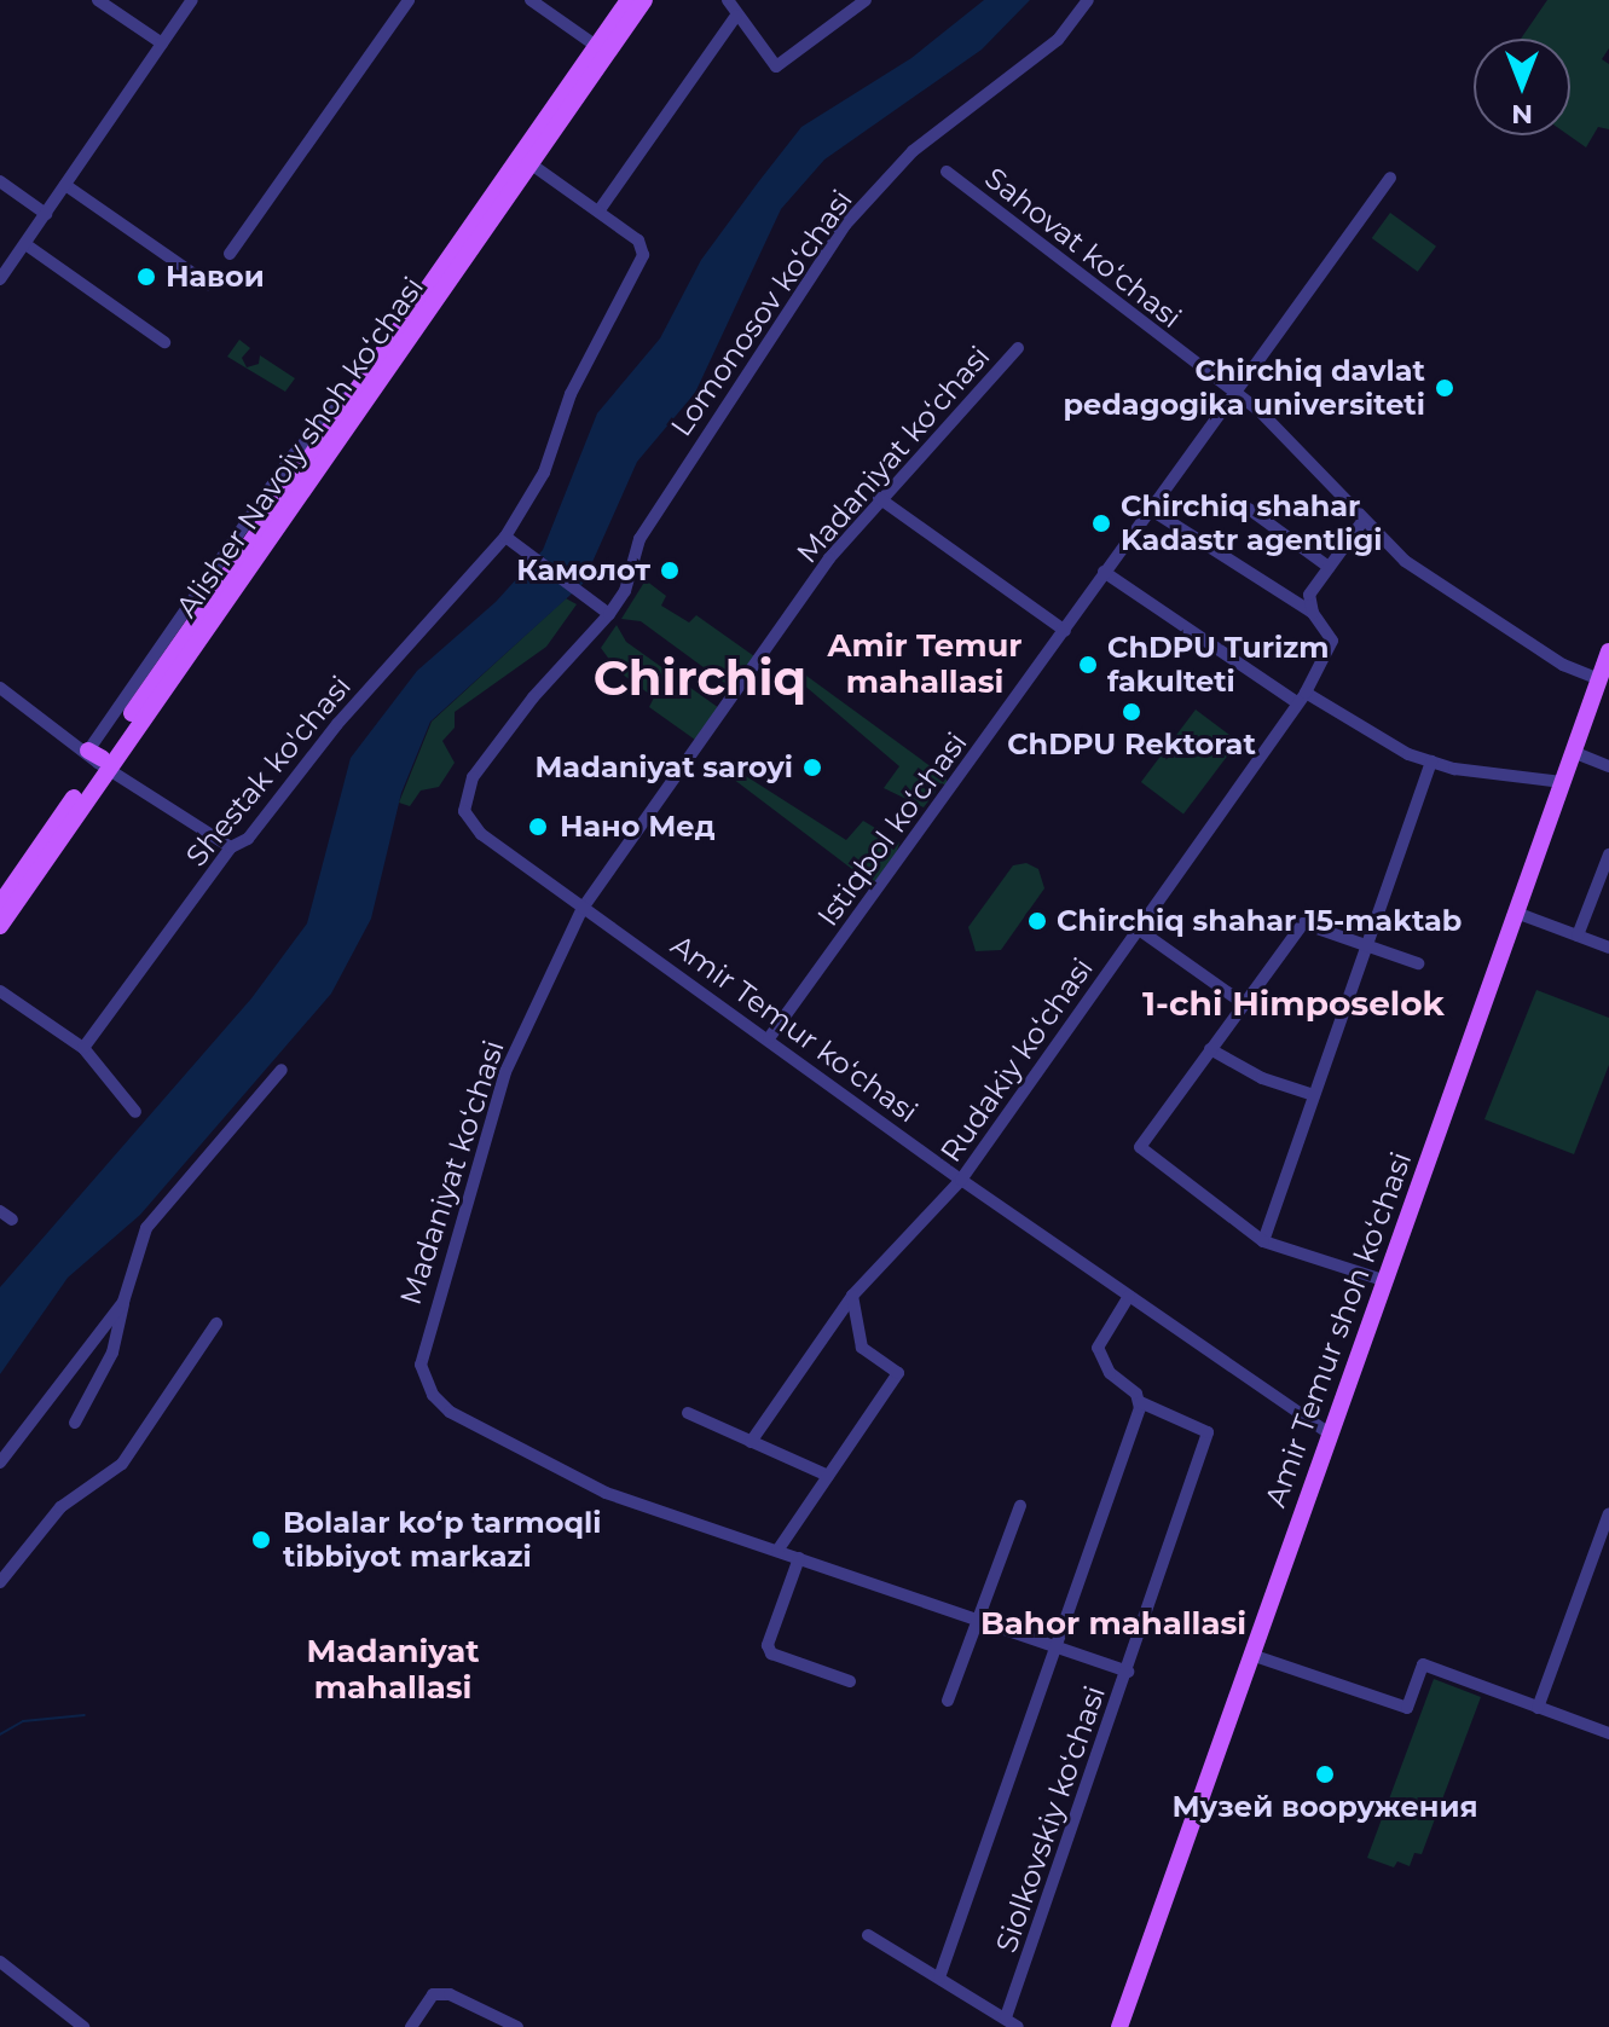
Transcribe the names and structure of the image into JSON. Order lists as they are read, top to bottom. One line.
{"streets":{"main road":["Alisher Navoiy shoh koʻchasi","Amir Temur shoh ko‘chasi"],"street":["Sahovat ko‘chasi","Lomonosov ko‘chasi","Madaniyat ko‘chasi","Shestak ko'chasi","Istiqbol ko‘chasi","Amir Temur ko‘chasi","Rudakiy ko‘chasi","Siolkovskiy ko‘chasi"]},"crossings":[["Sahovat ko‘chasi","Istiqbol ko‘chasi"],["Sahovat ko‘chasi","Amir Temur shoh ko‘chasi"],["Lomonosov ko‘chasi","Amir Temur ko‘chasi"],["Madaniyat ko‘chasi","Amir Temur ko‘chasi"],["Istiqbol ko‘chasi","Amir Temur ko‘chasi"],["Amir Temur ko‘chasi","Rudakiy ko‘chasi"],["Amir Temur ko‘chasi","Amir Temur shoh ko‘chasi"]],"districts":["Amir Temur mahallasi","Chirchiq","1-chi Himposelok","Bahor mahallasi","Madaniyat mahallasi"],"places":["Навои","Chirchiq davlat pedagogika universiteti","Chirchiq shahar Kadastr agentligi","Камолот","ChDPU Turizm fakulteti","ChDPU Rektorat","Madaniyat saroyi","Нано Мед","Chirchiq shahar 15-maktab","Bolalar ko‘p tarmoqli tibbiyot markazi","Музей вооружения"],"north":"bottom"}
